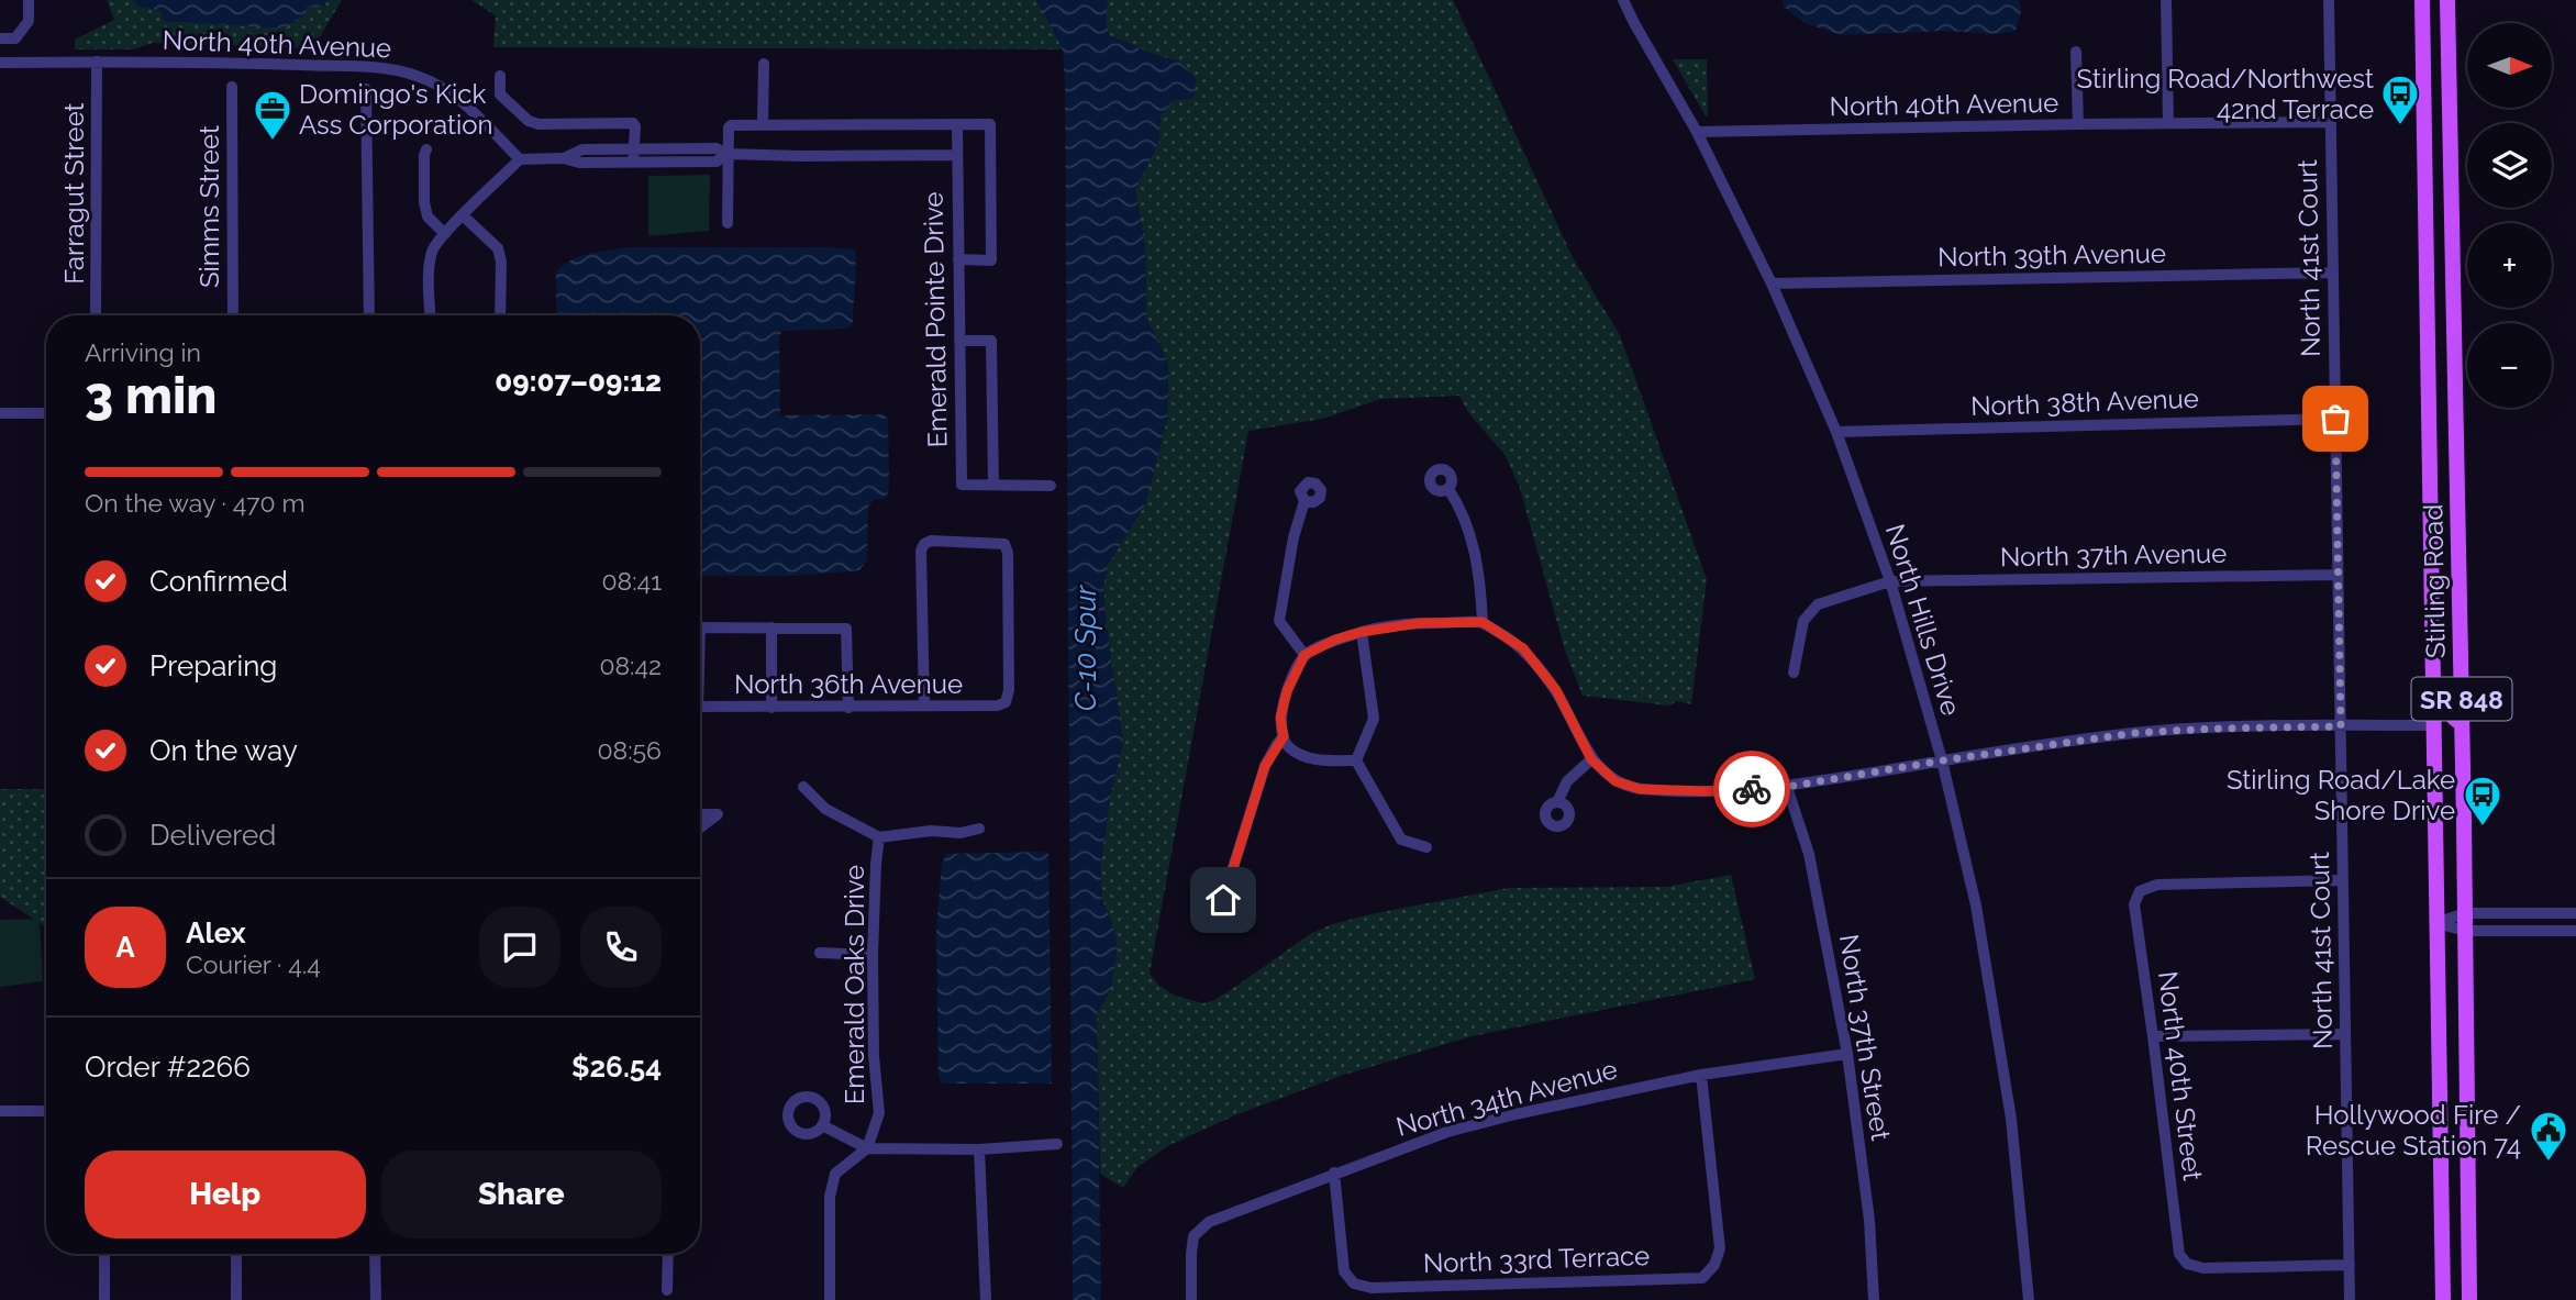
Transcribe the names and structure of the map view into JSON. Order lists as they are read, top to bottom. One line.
{"streets":{"main road":["Stirling Road","SR 848"],"street":["North 40th Avenue","Farragut Street","Simms Street","North 39th Avenue","North 41st Court","Emerald Pointe Drive","North 38th Avenue","North 37th Avenue","North Hills Drive","North 36th Avenue","Emerald Oaks Drive","North 37th Street","North 40th Street","North 34th Avenue","North 33rd Terrace"]},"crossings":[["North 40th Avenue","Farragut Street"],["North 40th Avenue","North 41st Court"],["North 40th Avenue","Emerald Pointe Drive"],["North 40th Avenue","North Hills Drive"],["North 39th Avenue","North 41st Court"],["North 39th Avenue","North Hills Drive"],["North 41st Court","North 38th Avenue"],["North 41st Court","North 37th Avenue"],["North 41st Court","North 40th Street"],["North 38th Avenue","North Hills Drive"],["North 37th Avenue","North Hills Drive"],["North 37th Street","North 34th Avenue"],["North 34th Avenue","North 33rd Terrace"]],"water":["C-10 Spur"],"places":{"bus stop":["Stirling Road/Northwest 42nd Terrace","Stirling Road/Lake Shore Drive"],"office":["Domingo's Kick Ass Corporation"],"public building":["Hollywood Fire / Rescue Station 74"]},"north":"right","page":{"map_buttons":["+","−"],"heading":["3 min","Arriving in","09:07–09:12"],"panel":["Alex","Courier · 4.4","Order #2266","$26.54"],"bar":"On the way · 470 m","list":[["Confirmed","08:41"],["Preparing","08:42"],["On the way","08:56"],"Delivered"],"round":"A","buttons":["Help","Share"]}}
